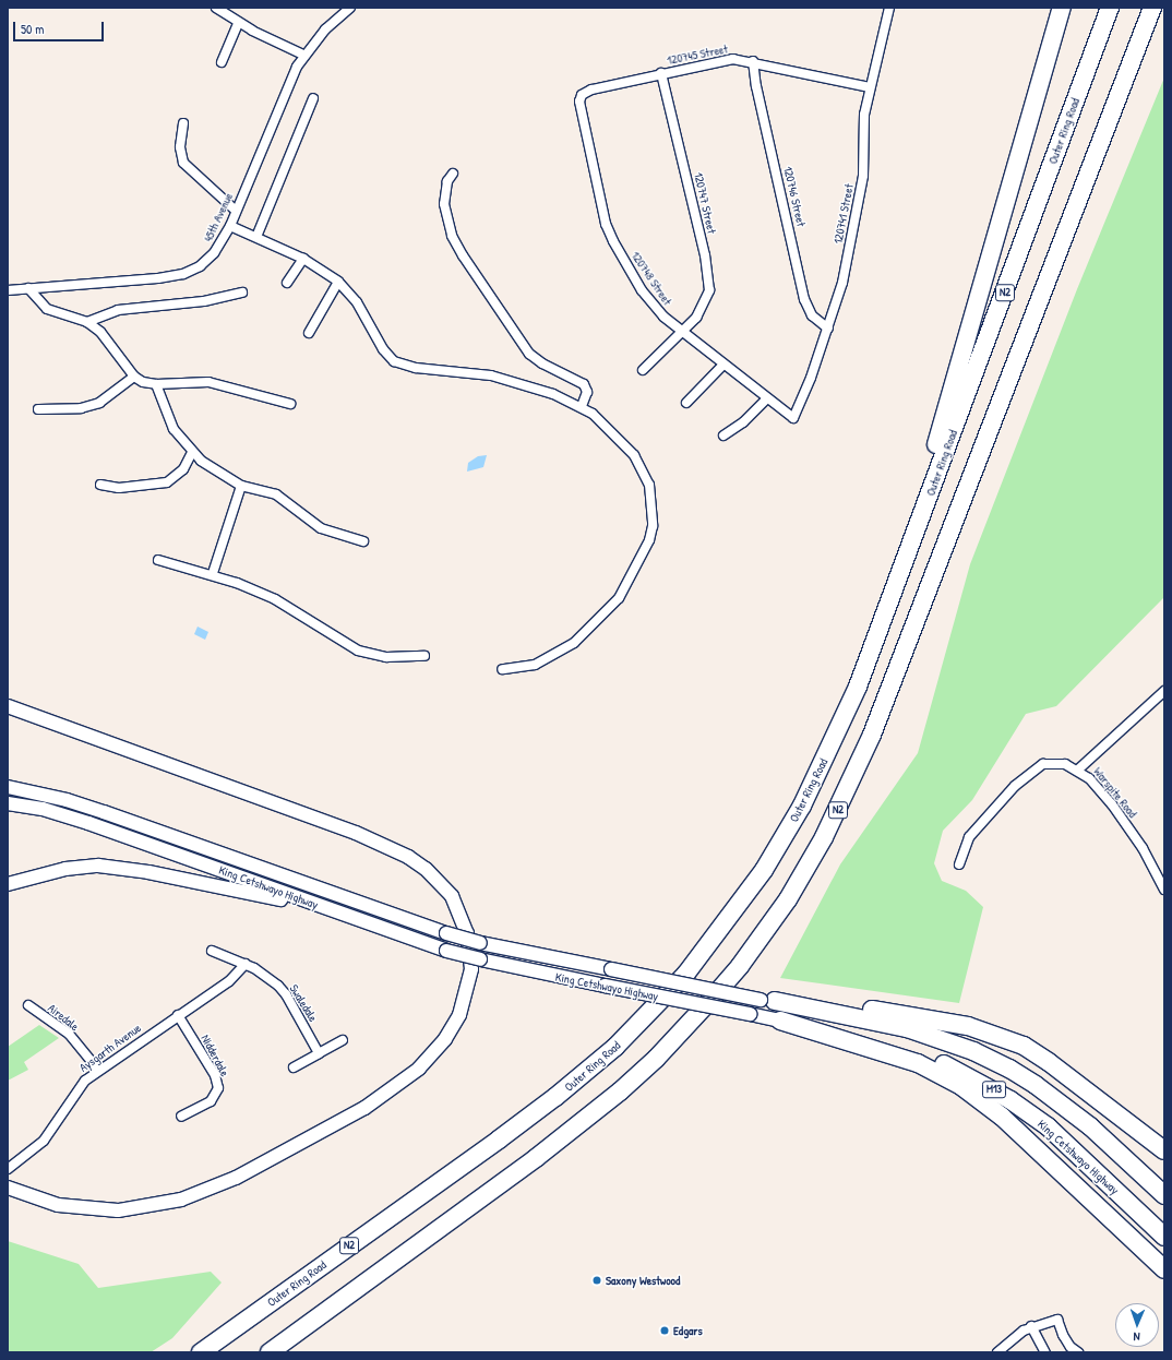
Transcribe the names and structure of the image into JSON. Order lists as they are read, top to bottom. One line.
{"streets":{"highway":["Outer Ring Road","N2","King Cetshwayo Highway","M13"],"street":["120745 Street","120746 Street","120747 Street","120741 Street","45th Avenue","120748 Street","Warspite Road","Swaledale","Airedale","Aysgarth Avenue","Nidderdale"]},"crossings":[["120745 Street","120746 Street"],["120745 Street","120747 Street"],["120745 Street","120741 Street"],["120745 Street","120748 Street"],["120746 Street","120741 Street"],["120747 Street","120748 Street"],["120741 Street","120748 Street"],["Swaledale","Aysgarth Avenue"],["Airedale","Aysgarth Avenue"],["Aysgarth Avenue","Nidderdale"]],"places":["Saxony Westwood","Edgars"],"scale_bar":"50 m","north":"bottom"}
